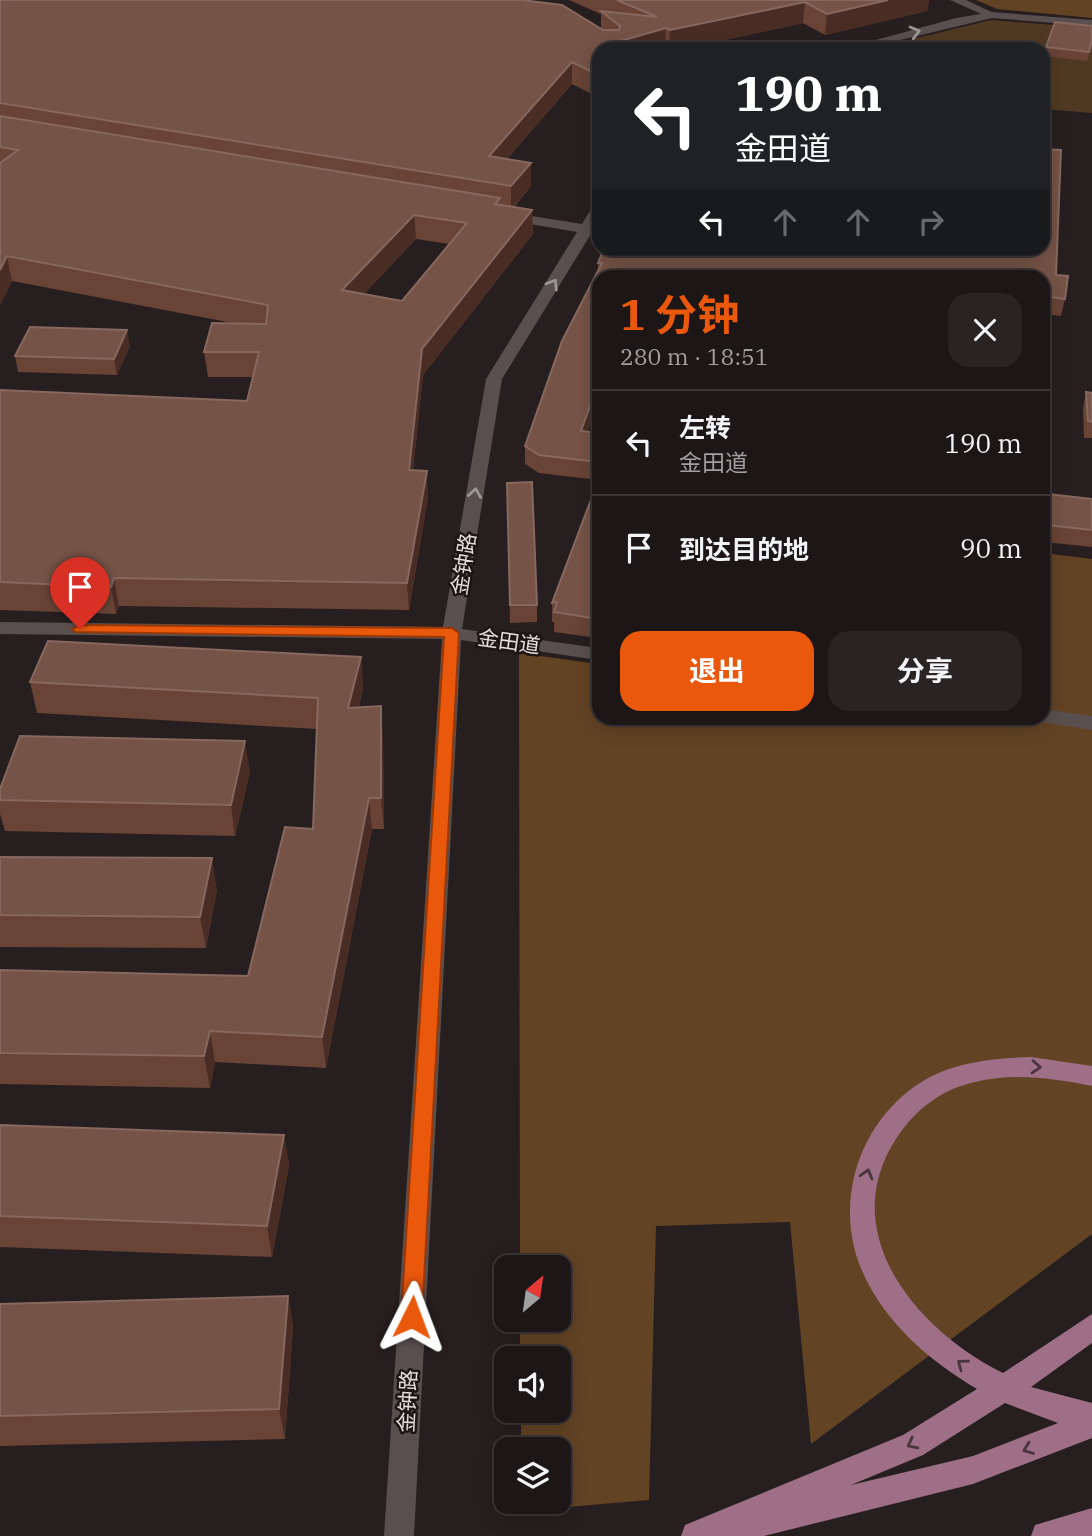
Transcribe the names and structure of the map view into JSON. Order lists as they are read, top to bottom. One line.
{"streets":{"street":["金钟路","金田道"]},"crossings":[["金钟路","金田道"]],"north":"top right","page":{"turn":["190 m","金田道"],"heading":["1 分钟","280 m · 18:51"],"list":[{"name":"左转","note":"金田道","value":"190 m"},{"name":"到达目的地","value":"90 m"}],"buttons":["退出","分享"]}}
